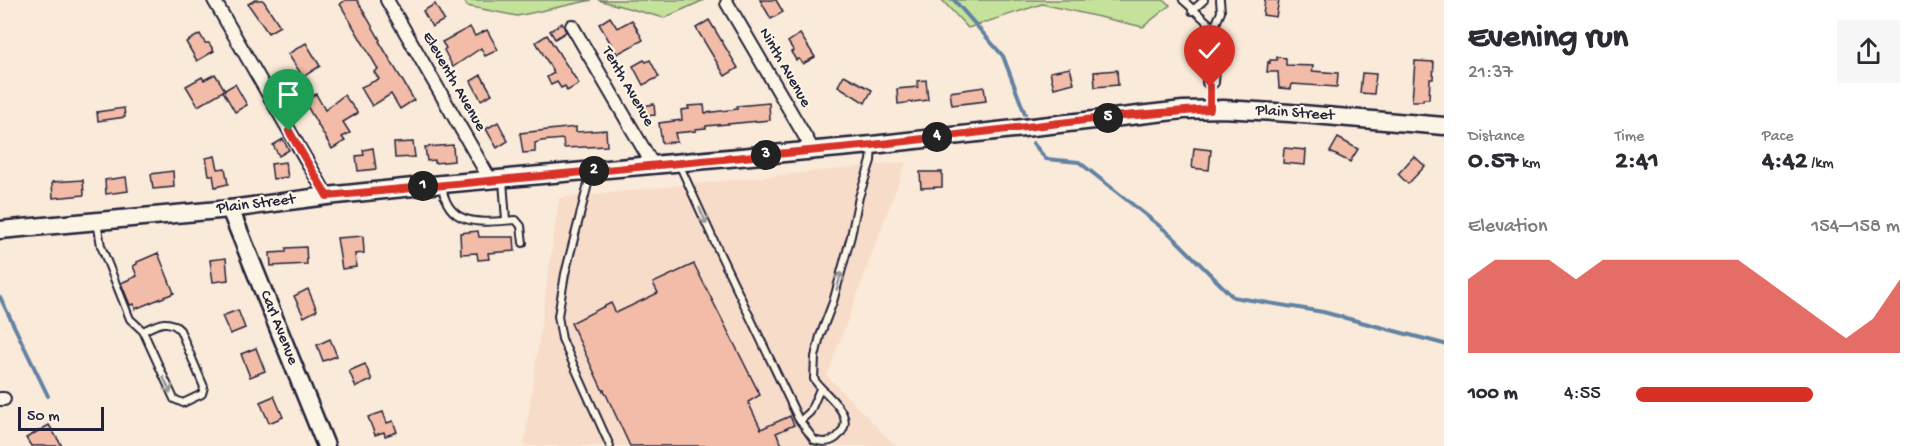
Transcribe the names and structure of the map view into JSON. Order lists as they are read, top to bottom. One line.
{"streets":{"main road":["Plain Street","Carl Avenue"],"street":["Ninth Avenue","Eleventh Avenue","Tenth Avenue"]},"crossings":[["Ninth Avenue","Plain Street"],["Eleventh Avenue","Plain Street"],["Tenth Avenue","Plain Street"],["Plain Street","Carl Avenue"]],"scale_bar":"50 m","page":{"heading":["Evening run","21:37"],"stats":[["Distance","0.57 km"],["Time","2:41"],["Pace","4:42 /km"]],"pins":["5","4","3","2","1"],"chart":["Elevation","154–158 m"],"list":[{"name":"100 m","note":"4:55"}],"scale":"50 m"}}
